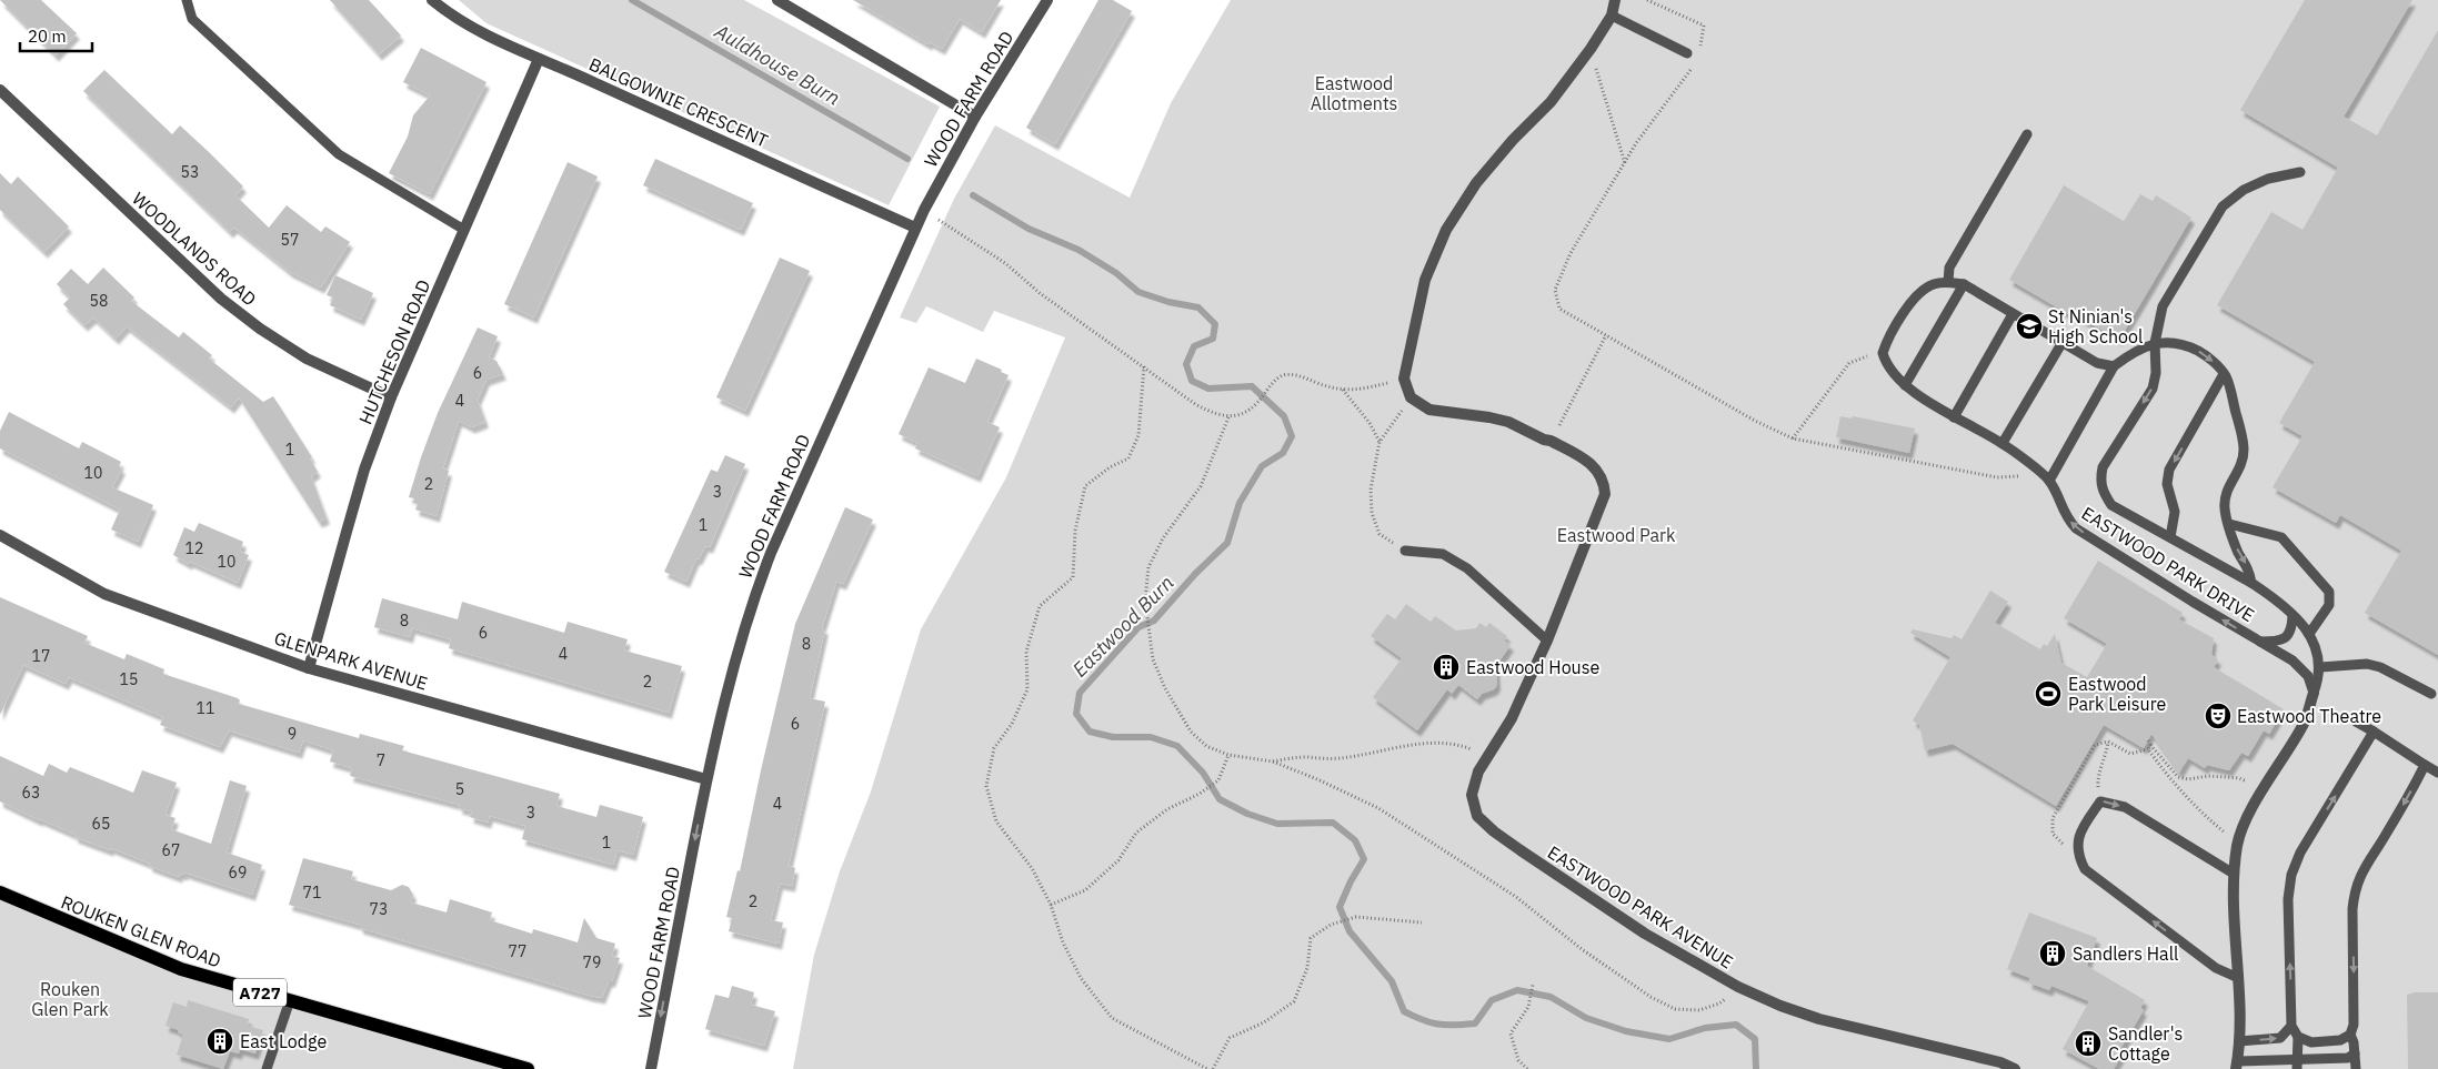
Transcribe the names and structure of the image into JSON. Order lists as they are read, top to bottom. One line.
{"streets":{"main road":["ROUKEN GLEN ROAD","A727"],"street":["WOOD FARM ROAD","BALGOWNIE CRESCENT","WOODLANDS ROAD","HUTCHESON ROAD","EASTWOOD PARK DRIVE","GLENPARK AVENUE","EASTWOOD PARK AVENUE"]},"crossings":[["WOOD FARM ROAD","BALGOWNIE CRESCENT"],["WOOD FARM ROAD","GLENPARK AVENUE"],["BALGOWNIE CRESCENT","HUTCHESON ROAD"],["WOODLANDS ROAD","HUTCHESON ROAD"],["HUTCHESON ROAD","GLENPARK AVENUE"]],"water":["Auldhouse Burn","Eastwood Burn"],"parks":["Eastwood Allotments","Eastwood Park","Rouken Glen Park"],"places":{"school or university":["St Ninian's High School"],"building":["Eastwood House","Sandlers Hall","East Lodge","Sandler's Cottage"],"sports":["Eastwood Park Leisure"],"theatre":["Eastwood Theatre"]},"house_numbers":["53","57","58","6","4","1","10","2","3","1","12","10","8","6","8","4","17","15","2","11","6","9","7","5","63","4","3","65","1","67","69","71","2","73","77","79"],"scale_bar":"20 m"}
